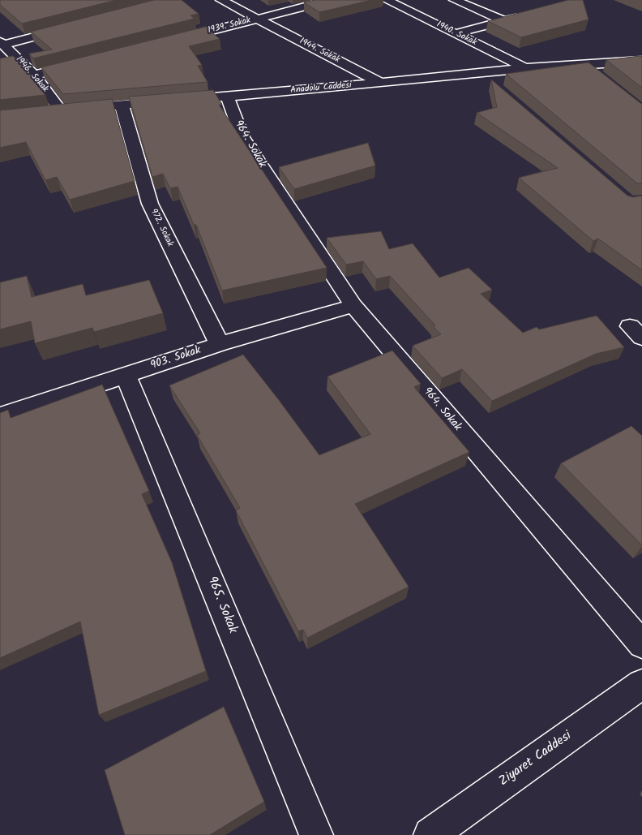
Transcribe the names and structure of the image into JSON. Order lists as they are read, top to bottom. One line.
{"streets":{"street":["1939. Sokak","1940. Sokak","1944. Sokak","1946. Sokak","Anadolu Caddesi","964. Sokak","972. Sokak","903. Sokak","965. Sokak","Ziyaret Caddesi"]},"crossings":[["1939. Sokak","1944. Sokak"],["1940. Sokak","Anadolu Caddesi"],["1944. Sokak","Anadolu Caddesi"],["Anadolu Caddesi","964. Sokak"],["964. Sokak","903. Sokak"],["972. Sokak","903. Sokak"],["903. Sokak","965. Sokak"]]}
